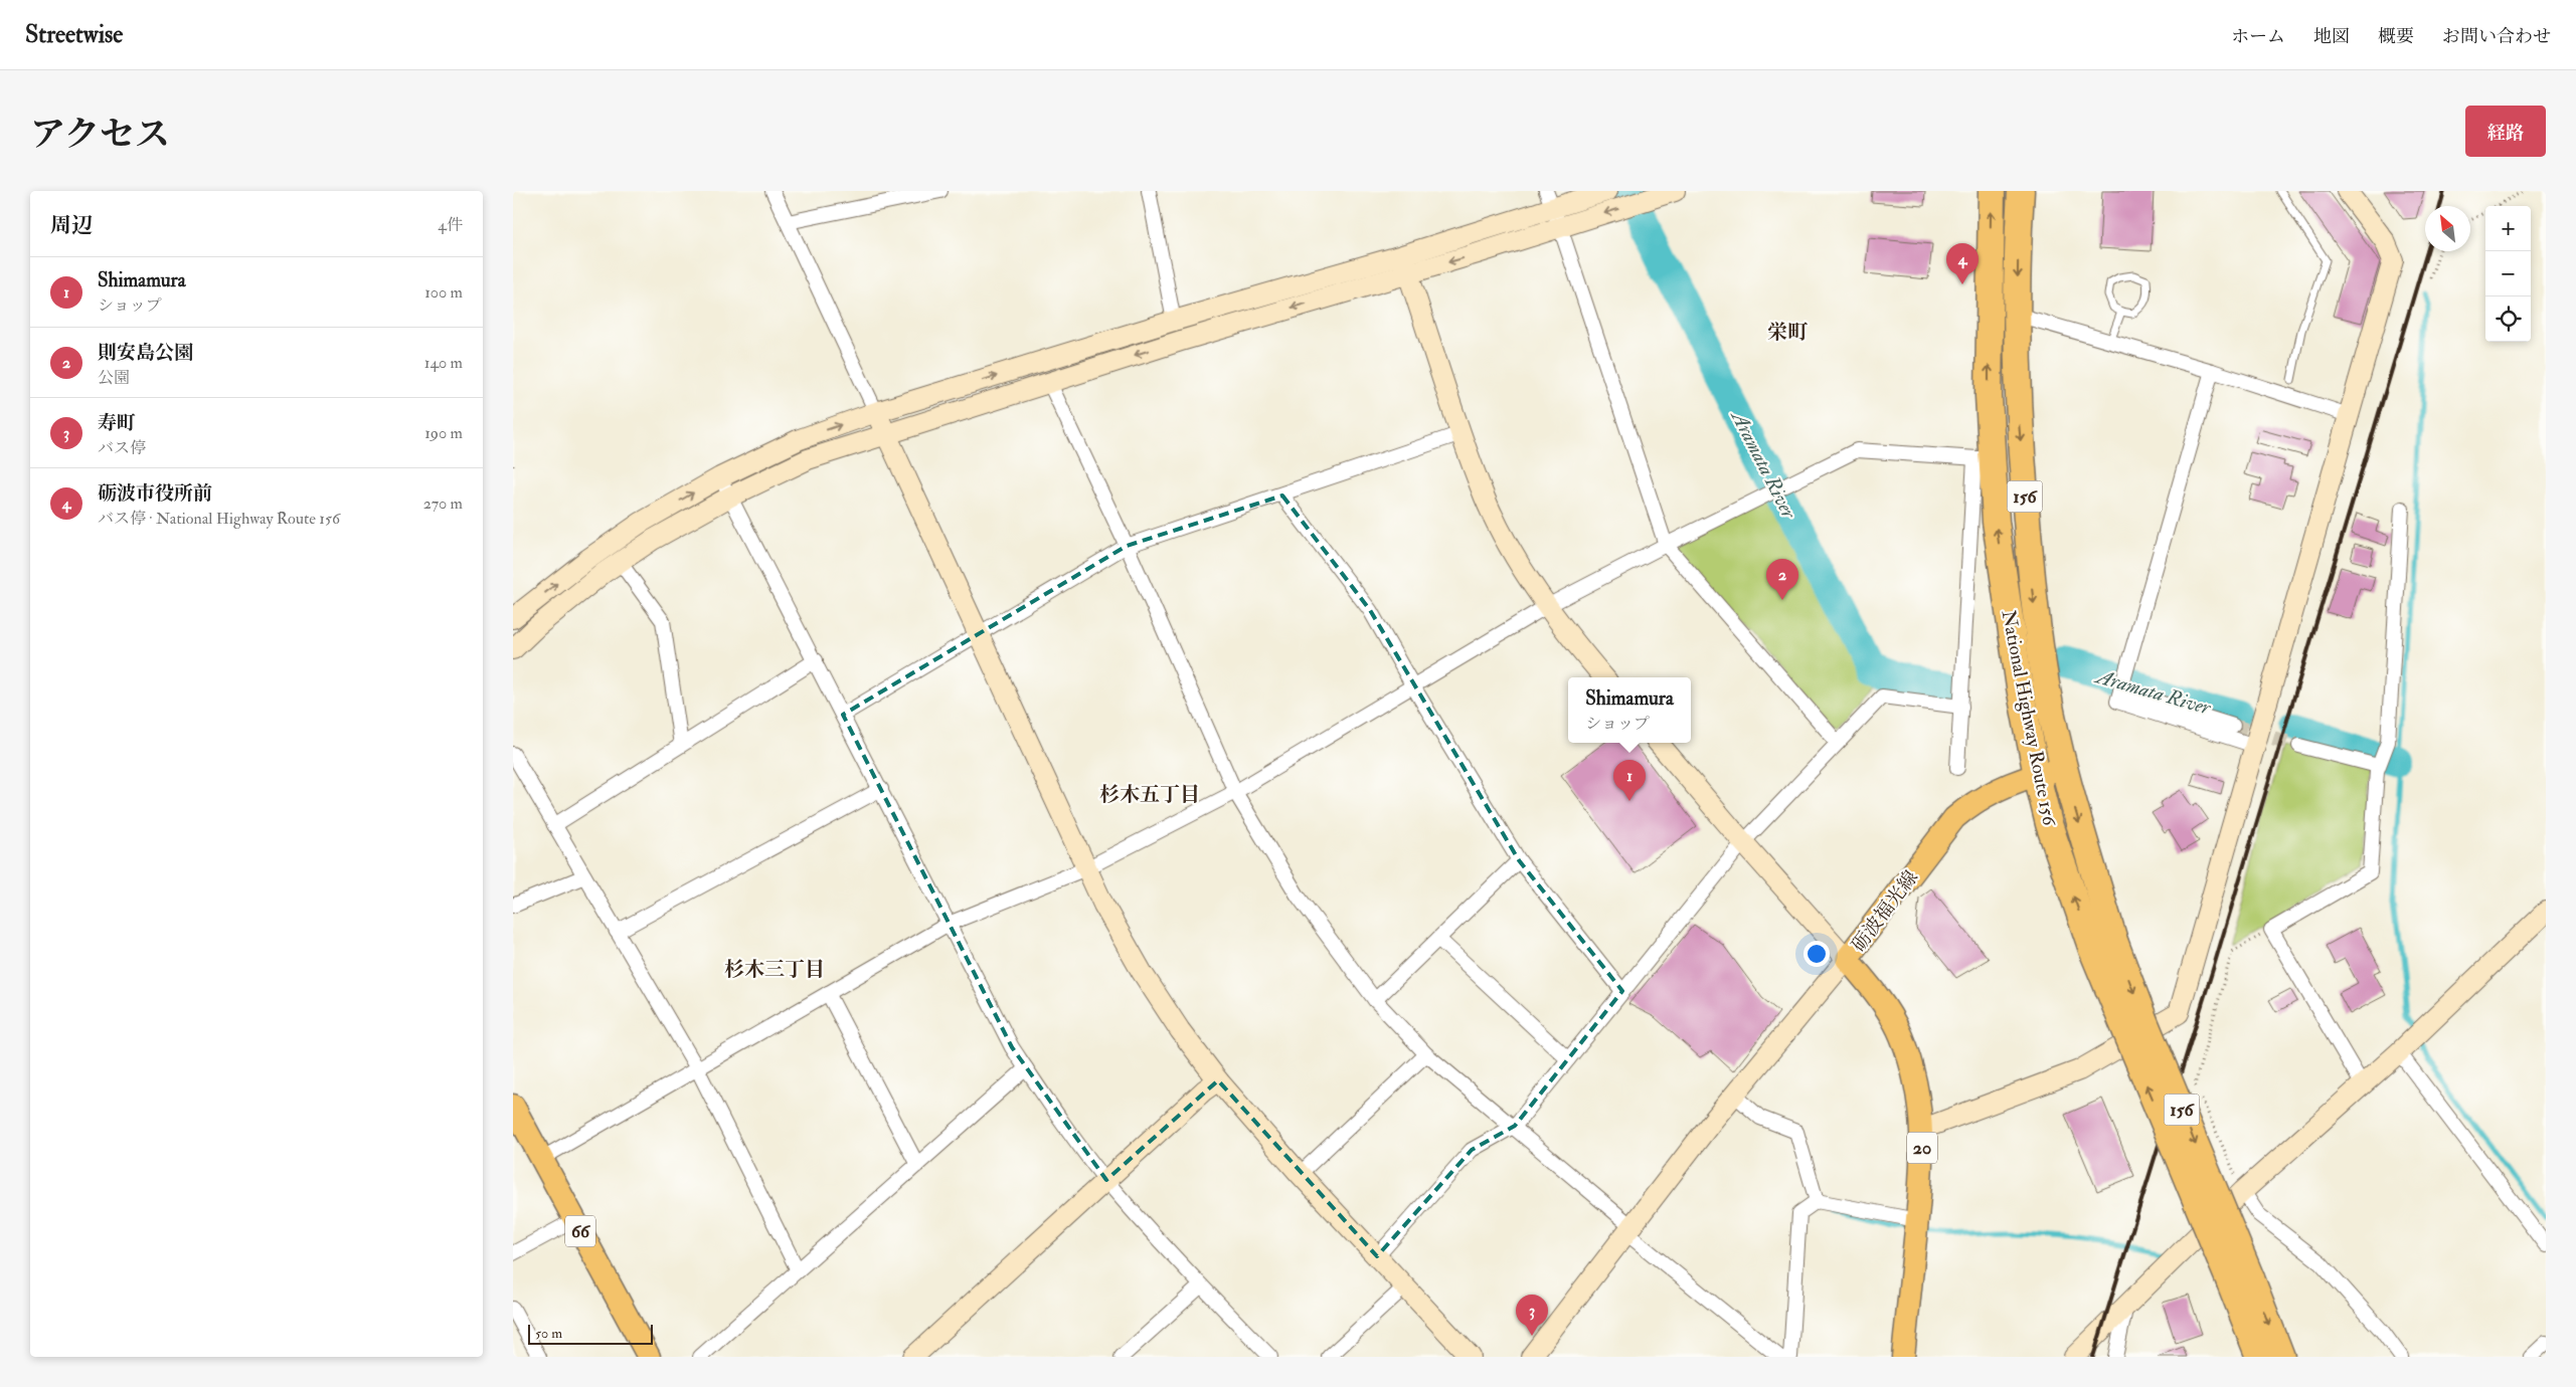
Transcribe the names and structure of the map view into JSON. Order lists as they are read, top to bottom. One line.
{"streets":{"highway":["156","National Highway Route 156"],"main road":["砺波福光線","20","66"]},"crossings":[["National Highway Route 156","砺波福光線"]],"districts":["栄町","杉木五丁目","杉木三丁目"],"water":["Aramata River"],"scale_bar":"50 m","north":"top left","page":{"header":"Streetwise","nav":["ホーム","地図","概要","お問い合わせ"],"title":"アクセス","buttons":"経路","heading":["周辺","4件"],"map_buttons":["+","−"],"pins":["4","2","1","3"],"list":[{"mark":"1","name":"Shimamura","note":"ショップ","value":"100 m"},{"mark":"2","name":"則安島公園","note":"公園","value":"140 m"},{"mark":"3","name":"寿町","note":"バス停","value":"190 m"},{"mark":"4","name":"砺波市役所前","note":"バス停 · National Highway Route 156","value":"270 m"}],"popup":["Shimamura","ショップ"],"scale":"50 m"}}
